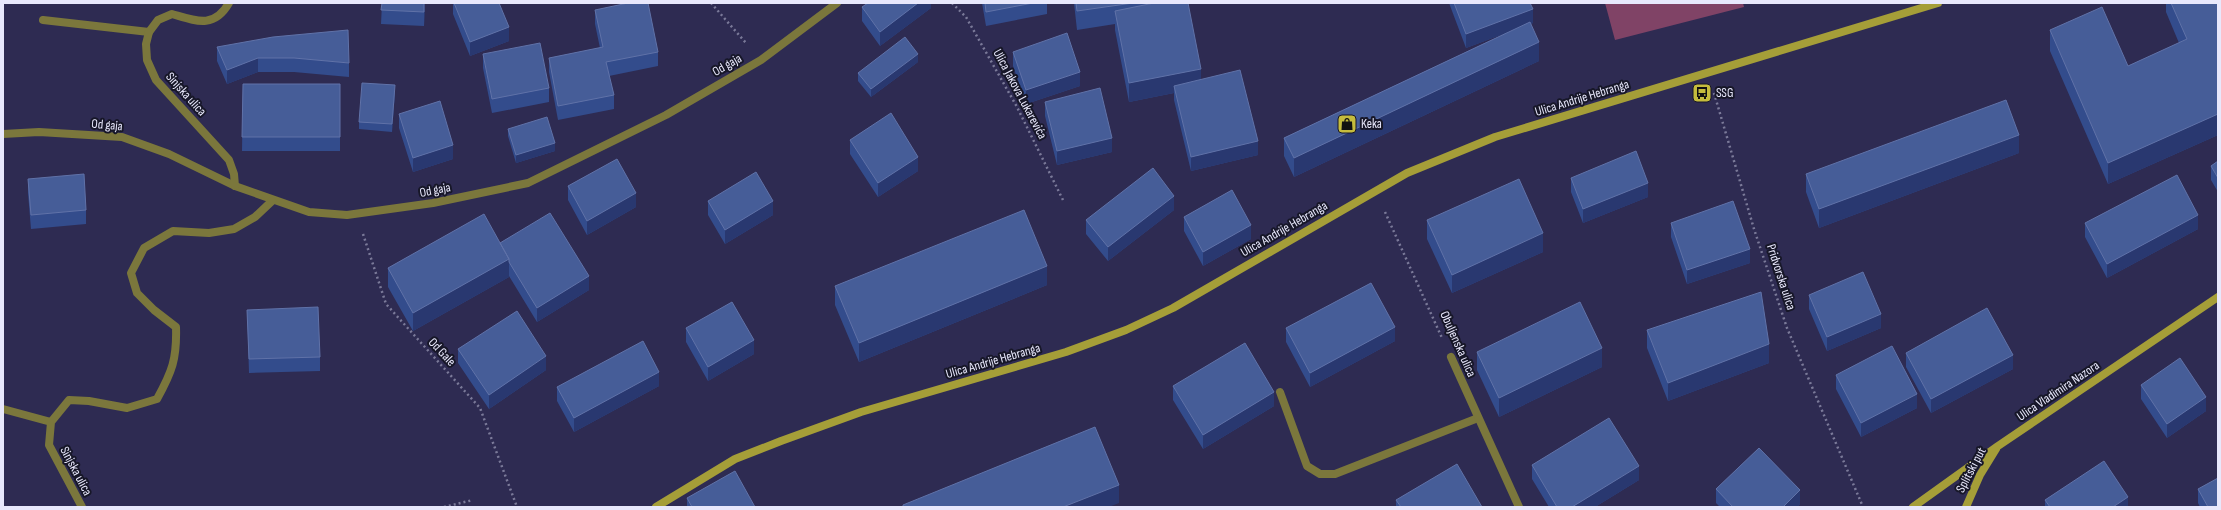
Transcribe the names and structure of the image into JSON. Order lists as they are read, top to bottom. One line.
{"streets":{"street":["Od gaja","Sinjska ulica","Ulica Andrije Hebranga","Obuljenska ulica","Ulica Vladimira Nazora","Splitski put"],"path":["Ulica Jakova Lukarevića","Pridvorska ulica","Od Gale"]},"crossings":[["Od gaja","Sinjska ulica"],["Od gaja","Od Gale"],["Ulica Andrije Hebranga","Pridvorska ulica"],["Ulica Andrije Hebranga","Obuljenska ulica"],["Ulica Vladimira Nazora","Splitski put"]],"places":{"bus stop":["SSG"],"shop":["Keka"]}}
